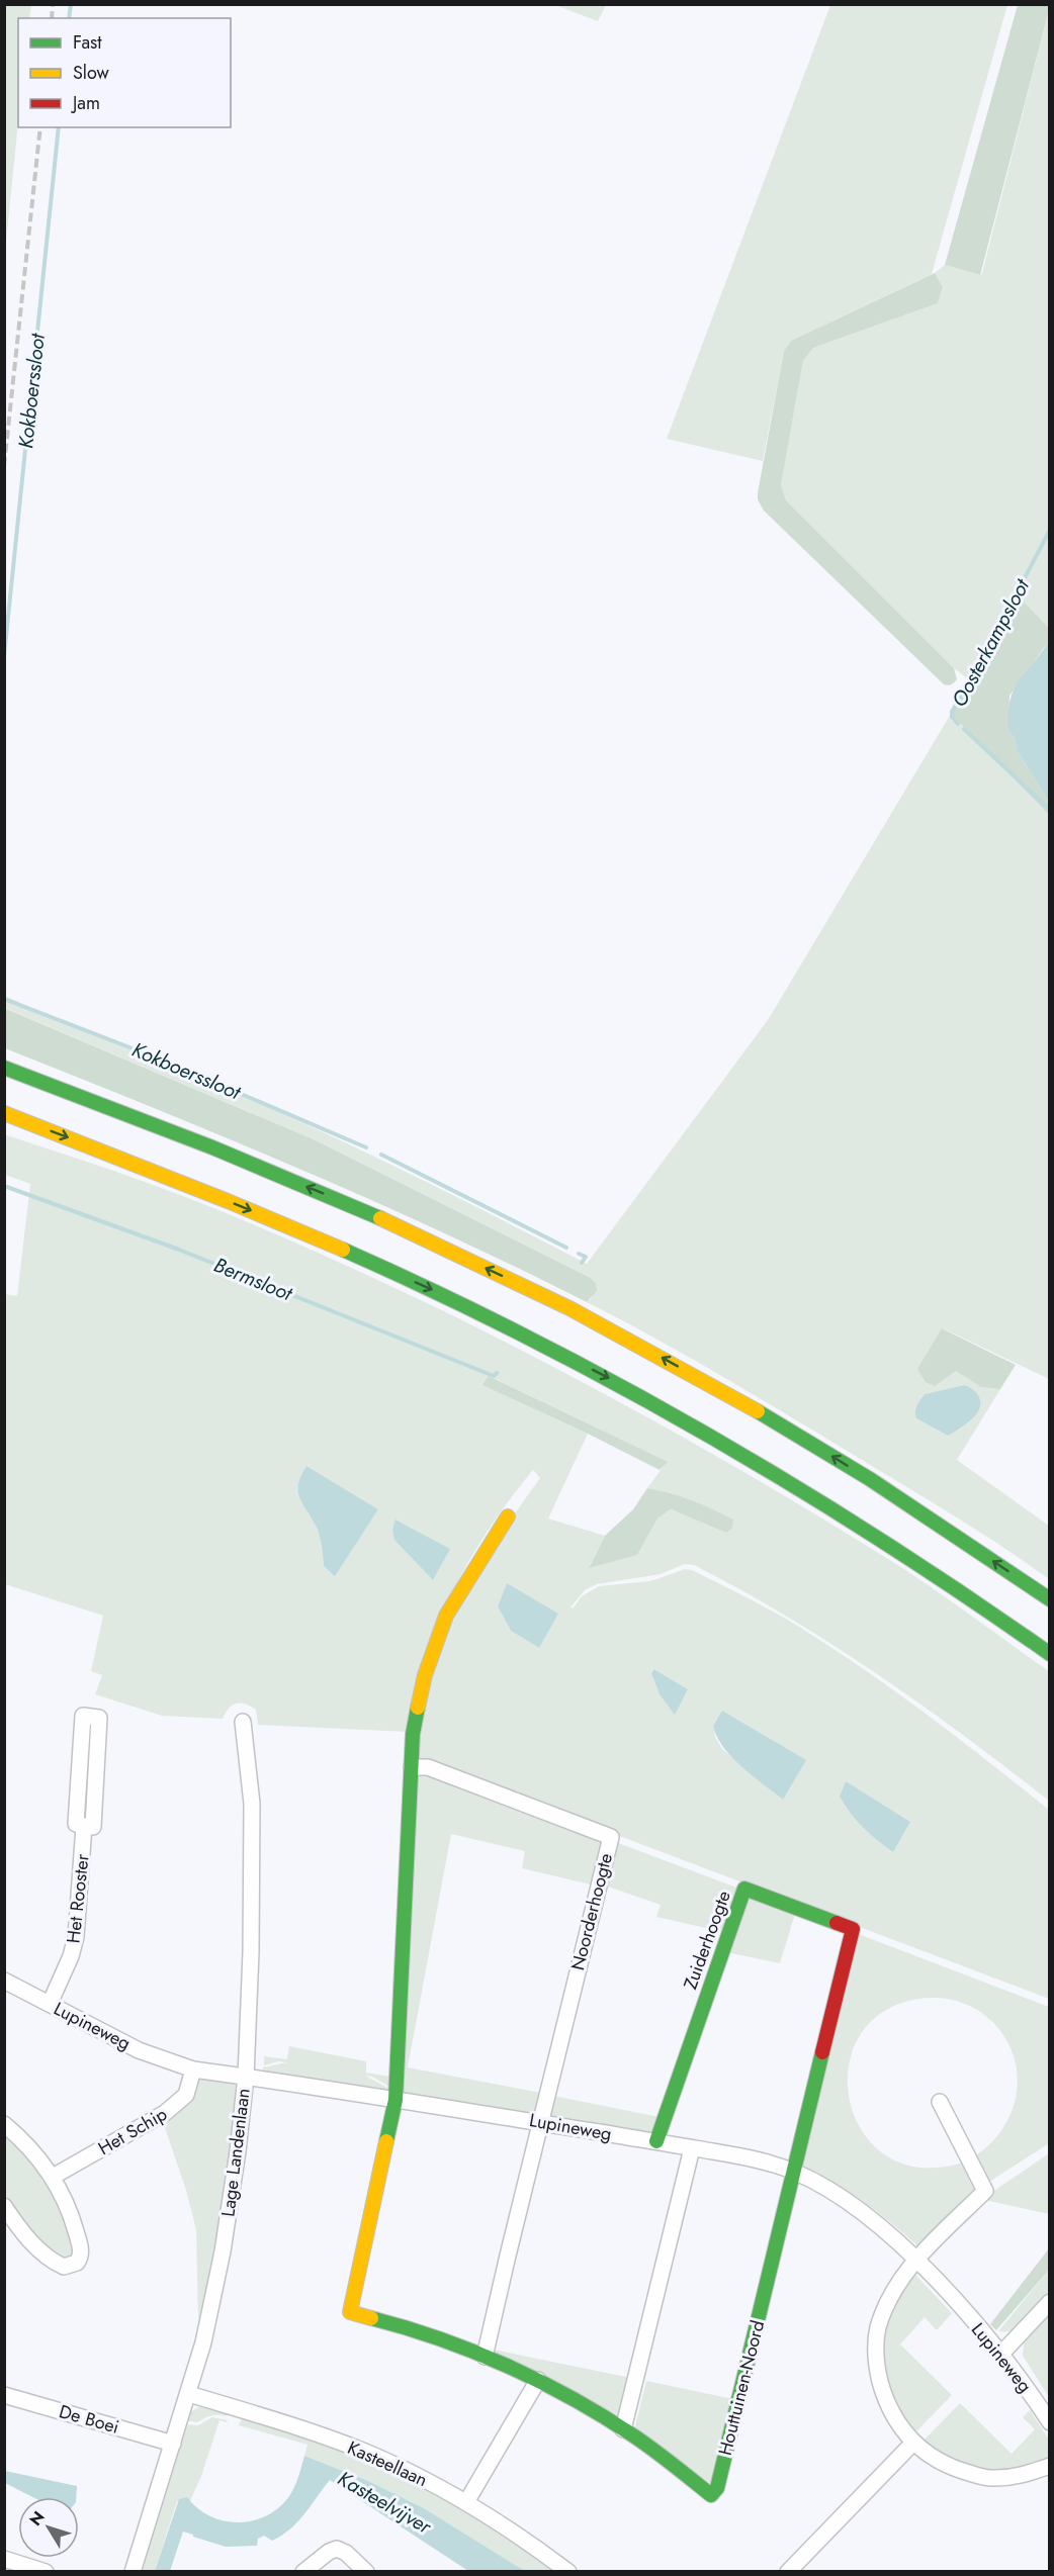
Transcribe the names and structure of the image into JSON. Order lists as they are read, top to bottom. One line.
{"streets":{"main road":["Zuiderhoogte","Houttuinen-Noord"],"street":["Het Rooster","Noorderhoogte","Lupineweg","Het Schip","Lage Landenlaan","De Boei","Kasteellaan"]},"crossings":[["Het Rooster","Lupineweg"],["Noorderhoogte","Lupineweg"],["Zuiderhoogte","Lupineweg"],["Zuiderhoogte","Houttuinen-Noord"],["Lupineweg","Het Schip"],["Lupineweg","Lage Landenlaan"],["Lupineweg","Houttuinen-Noord"],["Lage Landenlaan","De Boei"],["Lage Landenlaan","Kasteellaan"]],"water":["Kokboerssloot","Oosterkampsloot","Bermsloot","Kasteelvijver"],"legend":["Fast","Slow","Jam"],"north":"top left"}
